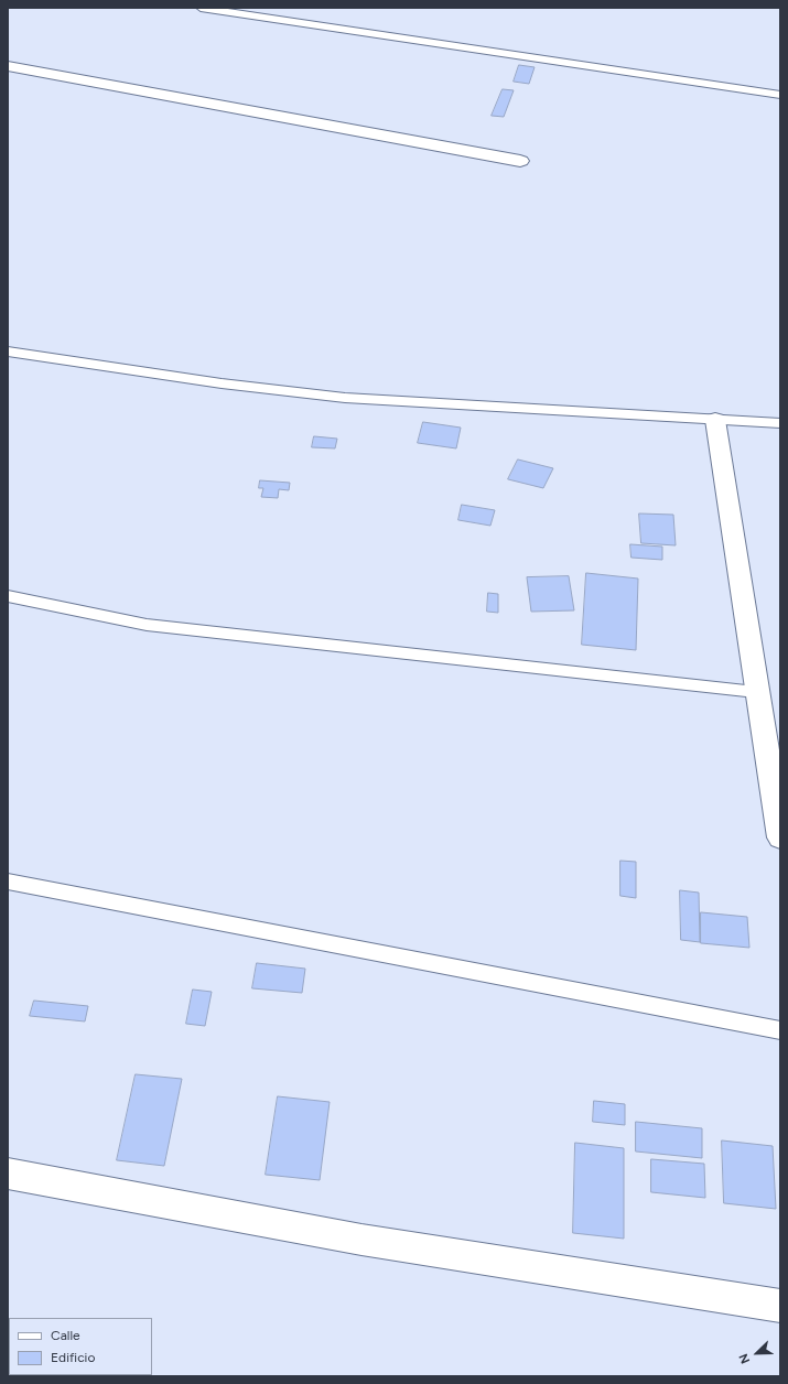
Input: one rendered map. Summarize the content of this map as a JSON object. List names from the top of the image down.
{
  "legend": ["Calle", "Edificio"],
  "north": "bottom left"
}
